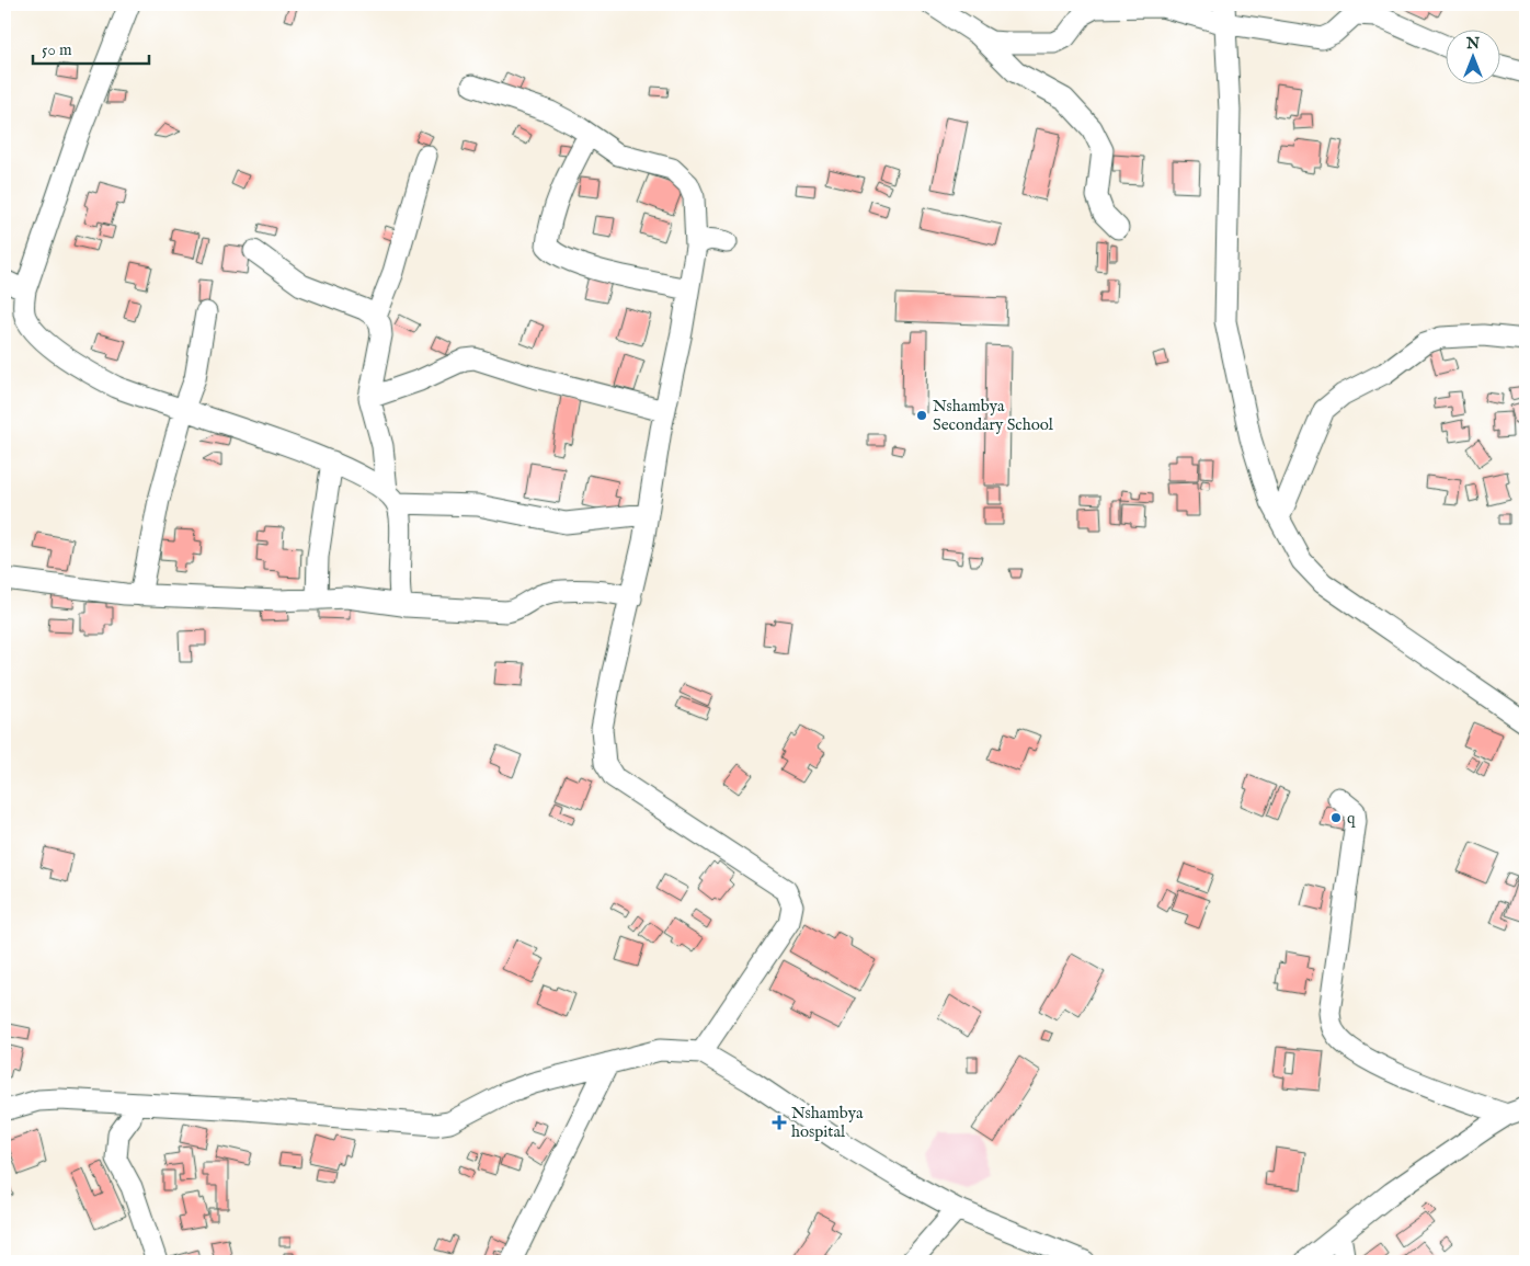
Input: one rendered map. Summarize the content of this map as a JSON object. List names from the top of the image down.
{
  "places": {
    "other": ["Nshambya Secondary School", "q"],
    "health": ["Nshambya hospital"]
  },
  "scale_bar": "50 m",
  "north": "top"
}
